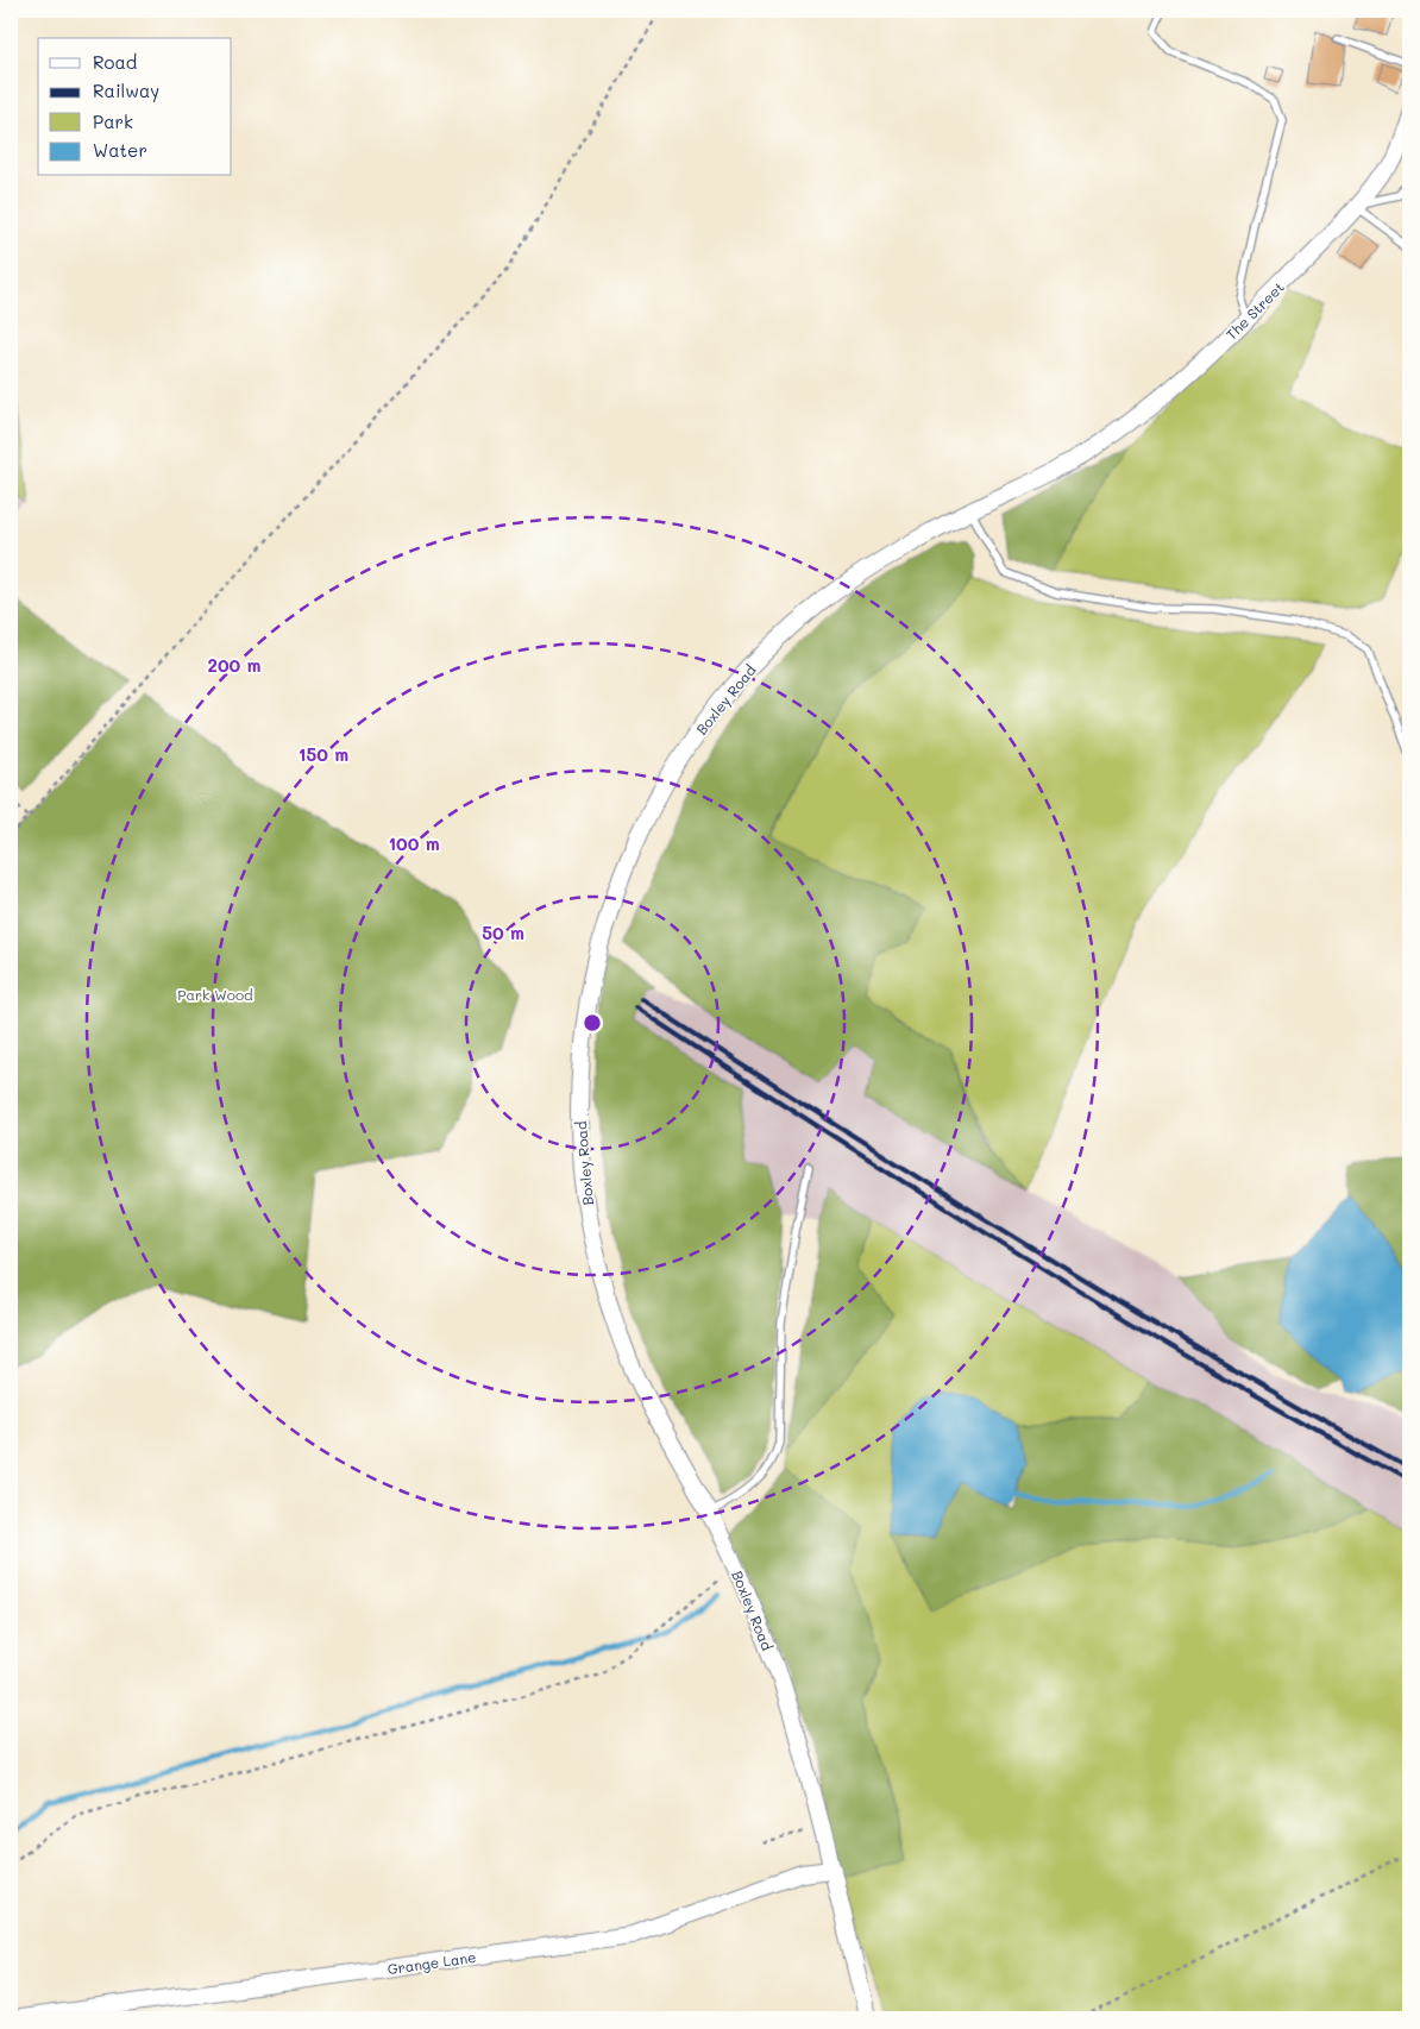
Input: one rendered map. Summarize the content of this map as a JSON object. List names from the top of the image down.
{
  "streets": {
    "street": ["The Street", "Boxley Road", "Grange Lane"]
  },
  "crossings": [
    ["The Street", "Boxley Road"],
    ["Boxley Road", "Grange Lane"]
  ],
  "parks": ["Park Wood"],
  "legend": [
    "Road",
    "Railway",
    "Park",
    "Water"
  ],
  "rings": [
    "200 m",
    "150 m",
    "100 m",
    "50 m"
  ]
}
